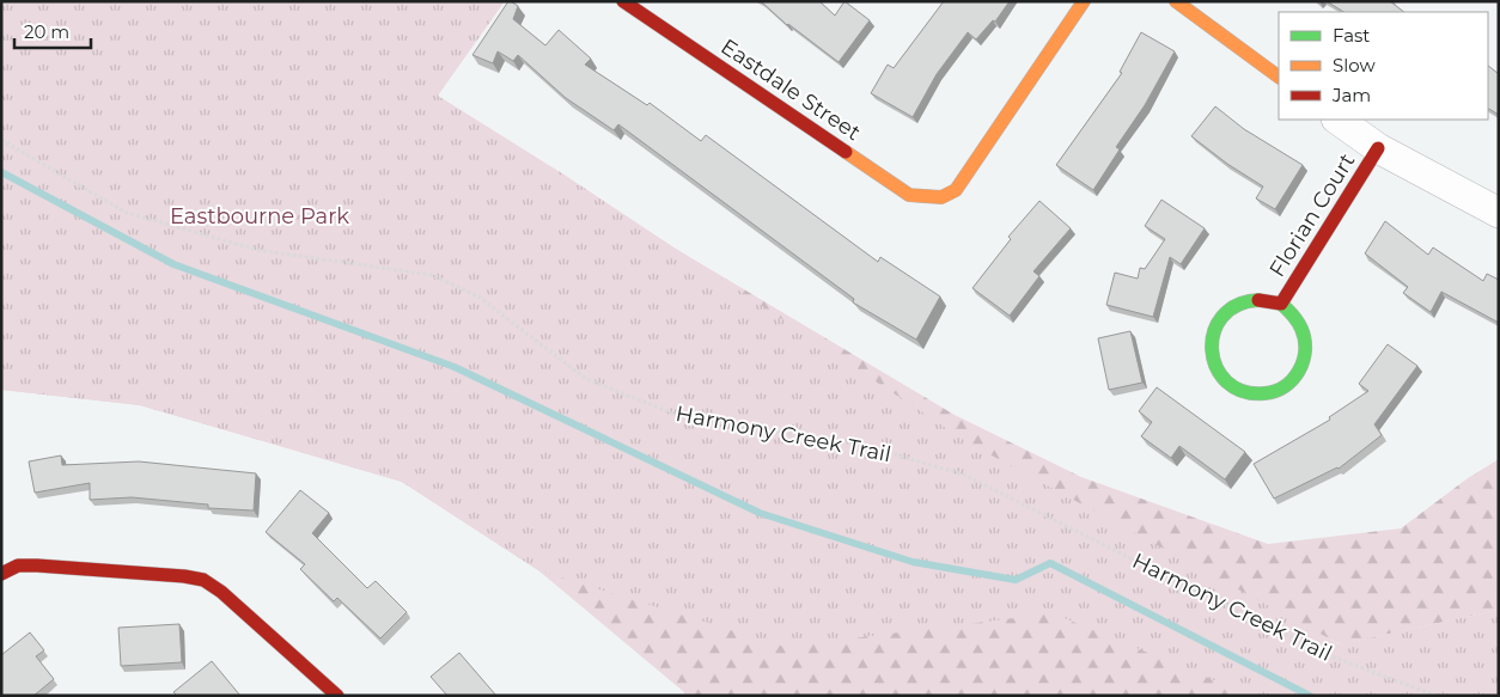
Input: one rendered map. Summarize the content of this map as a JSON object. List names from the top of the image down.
{
  "streets": {
    "street": ["Eastdale Street", "Florian Court"],
    "path": ["Harmony Creek Trail"]
  },
  "parks": ["Eastbourne Park"],
  "legend": ["Fast", "Slow", "Jam"],
  "scale_bar": "20 m"
}
